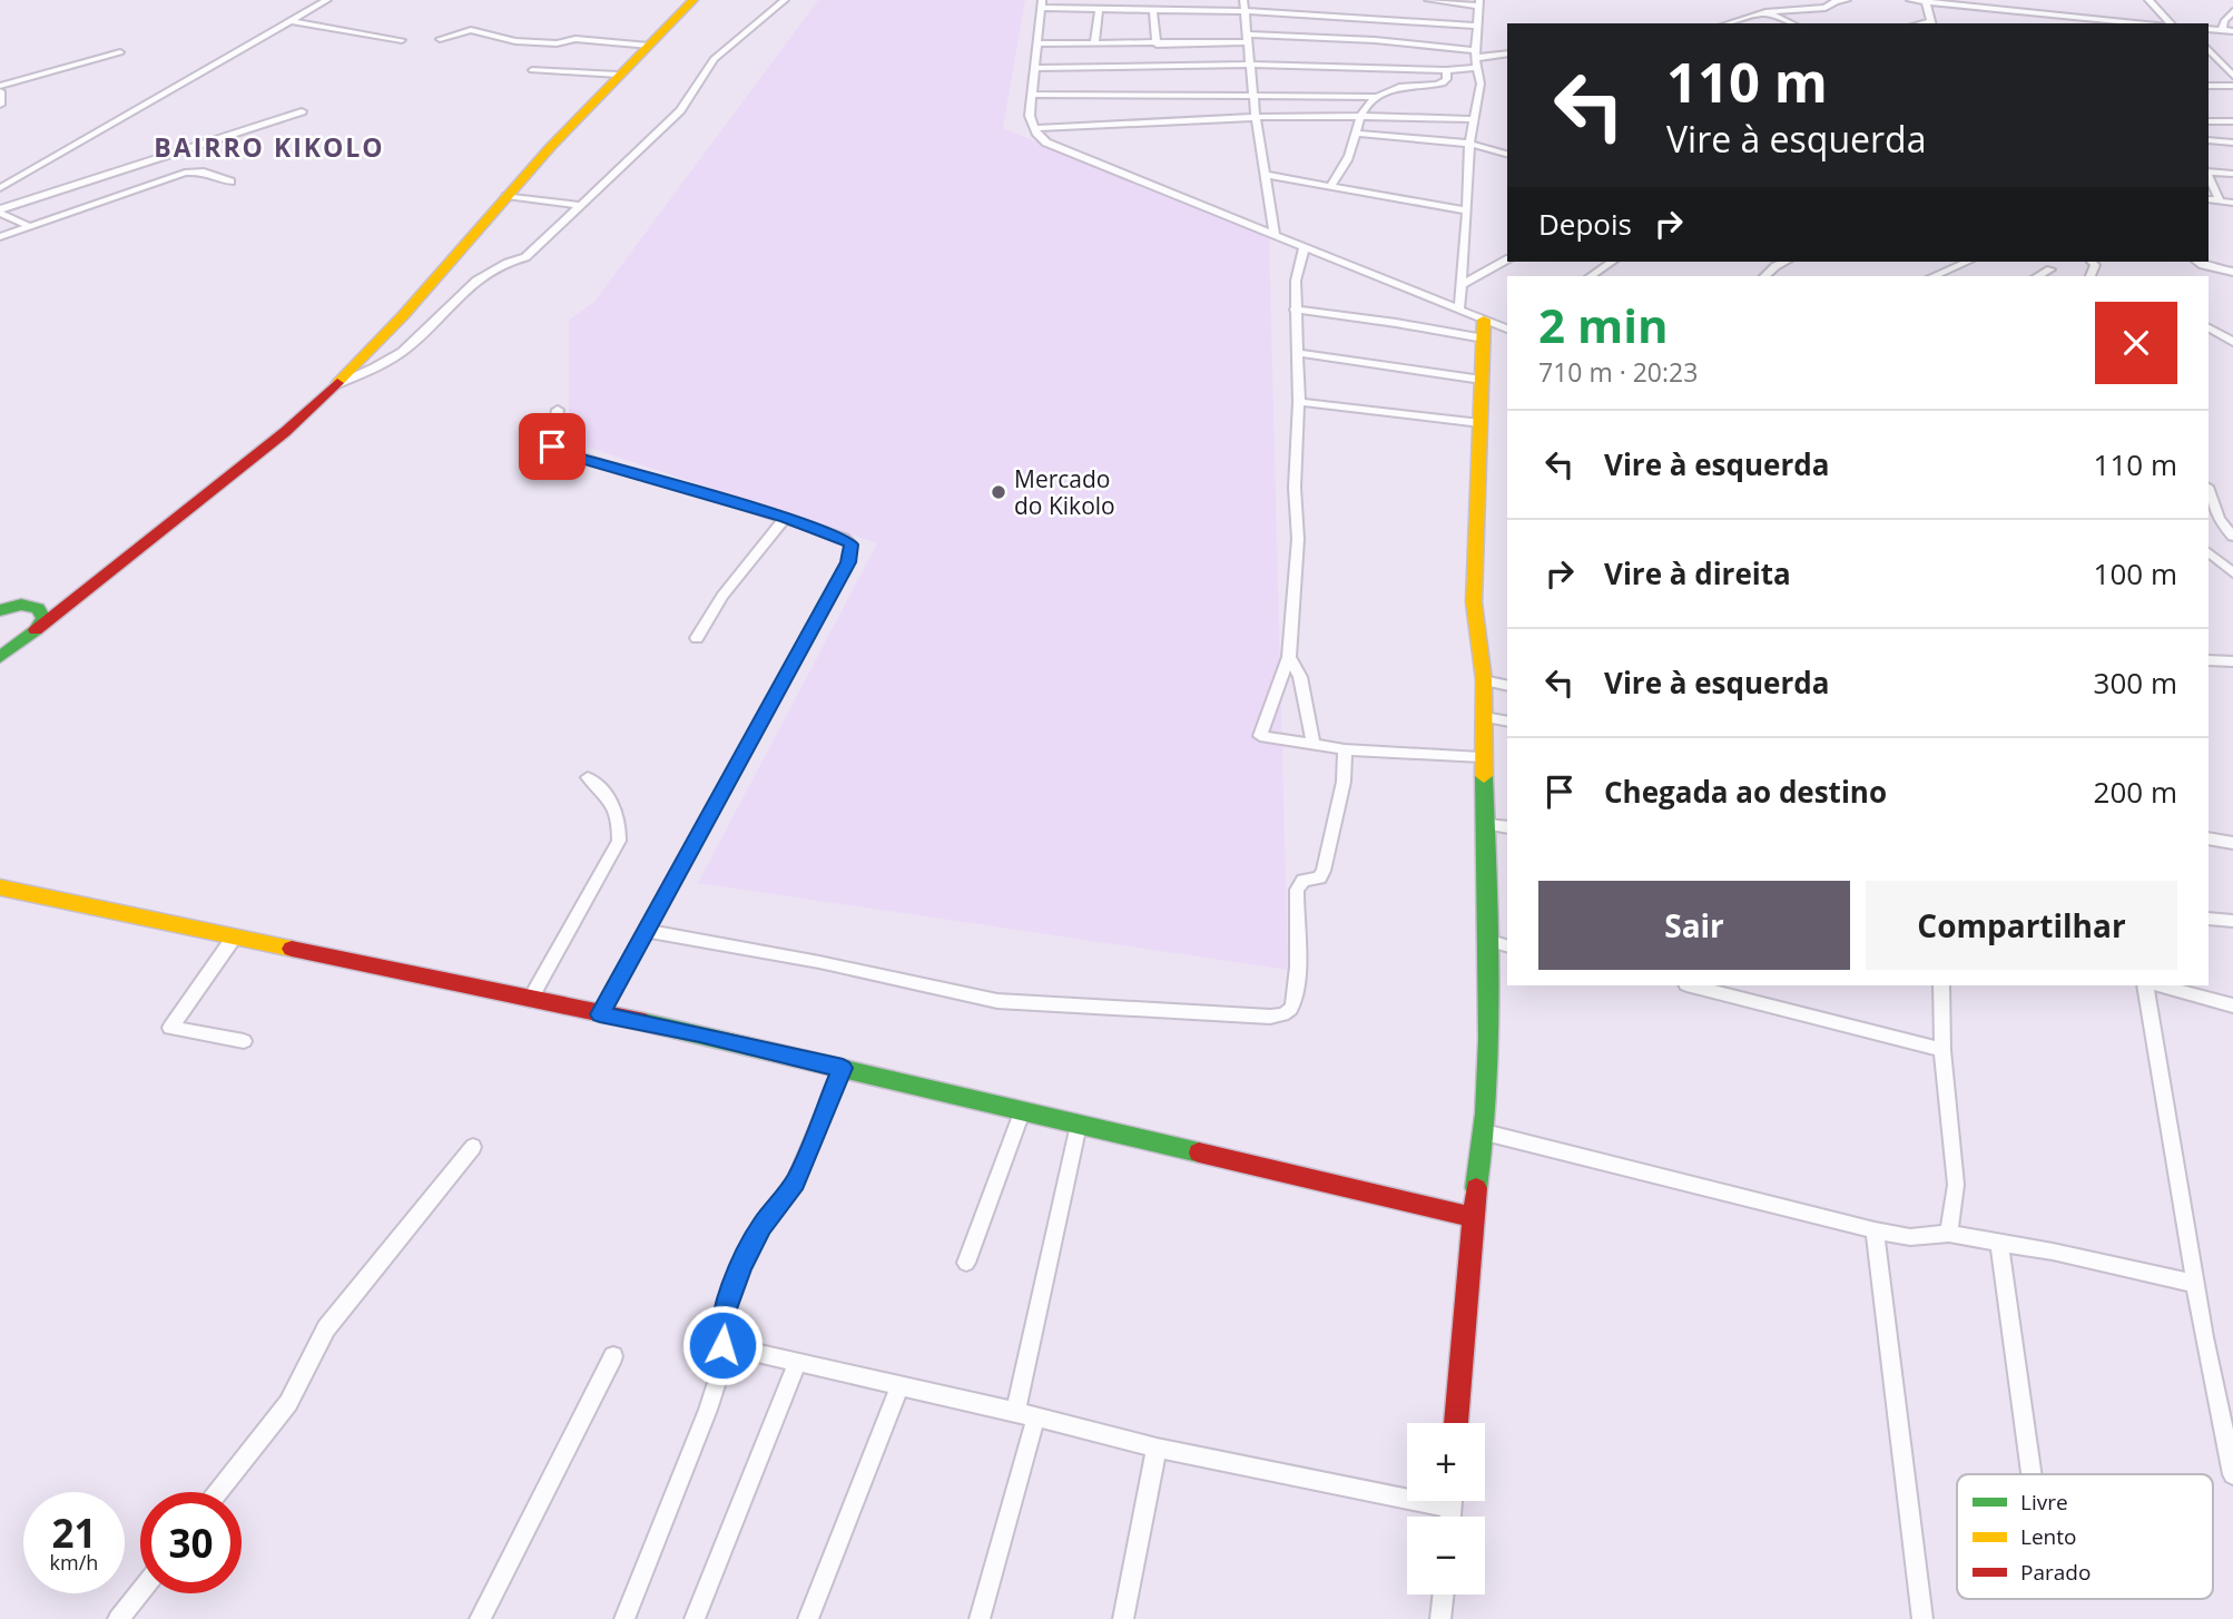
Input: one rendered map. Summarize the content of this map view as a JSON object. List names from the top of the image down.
{
  "districts": ["BAIRRO KIKOLO"],
  "places": ["Mercado do Kikolo"],
  "legend": ["Livre", "Lento", "Parado"],
  "page": {
    "turn": ["110 m", "Vire à esquerda"],
    "then": "Depois",
    "heading": ["2 min", "710 m · 20:23"],
    "list": [
      {
        "name": "Vire à esquerda",
        "value": "110 m"
      },
      {
        "name": "Vire à direita",
        "value": "100 m"
      },
      {
        "name": "Vire à esquerda",
        "value": "300 m"
      },
      {
        "name": "Chegada ao destino",
        "value": "200 m"
      }
    ],
    "buttons": ["Sair", "Compartilhar"],
    "map_buttons": ["+", "−"],
    "speed": "21 km/h",
    "limit": "30"
  }
}
